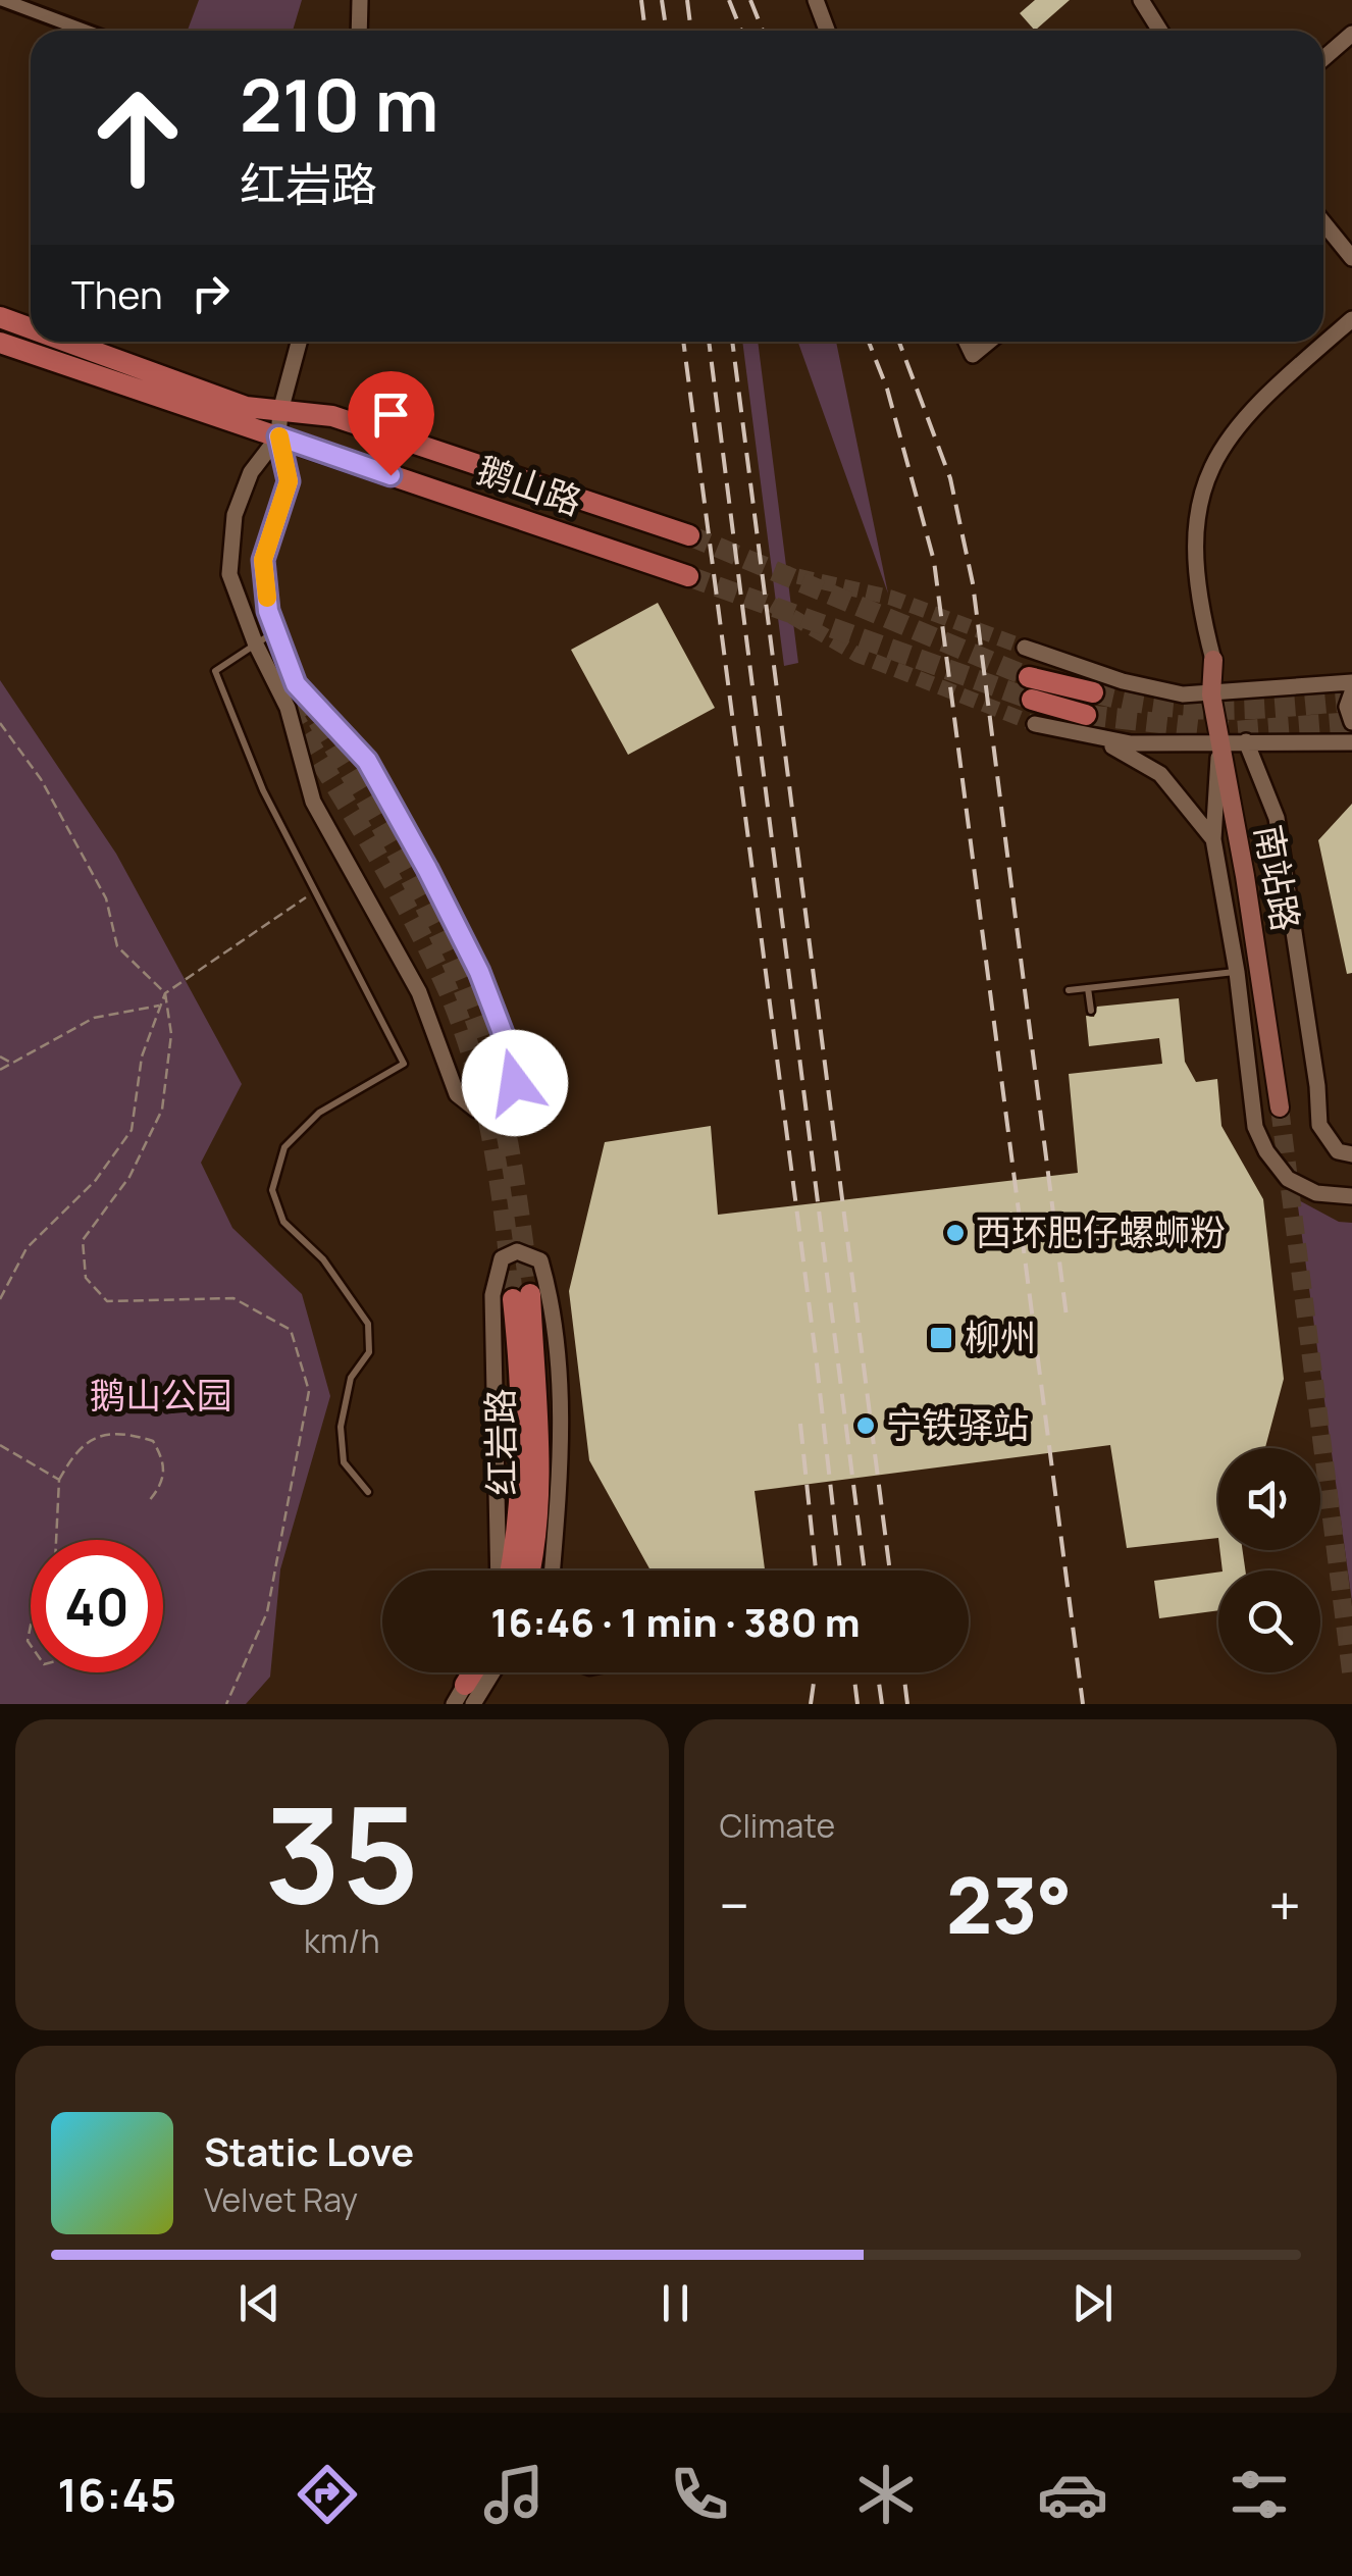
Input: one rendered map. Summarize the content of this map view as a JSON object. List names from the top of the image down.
{
  "streets": {
    "main road": ["鹅山路", "南站路", "红岩路"]
  },
  "parks": ["鹅山公园"],
  "places": {
    "other": ["西环肥仔螺蛳粉", "宁铁驿站"],
    "transit": ["柳州"]
  },
  "page": {
    "turn": ["210 m", "红岩路"],
    "then": "Then",
    "limit": "40",
    "trip": "16:46 · 1 min · 380 m",
    "tile": [
      ["35", "km/h"],
      "Climate"
    ],
    "heat": ["−", "23°", "+"],
    "song": ["Static Love", "Velvet Ray"],
    "tabs": "16:45"
  }
}
